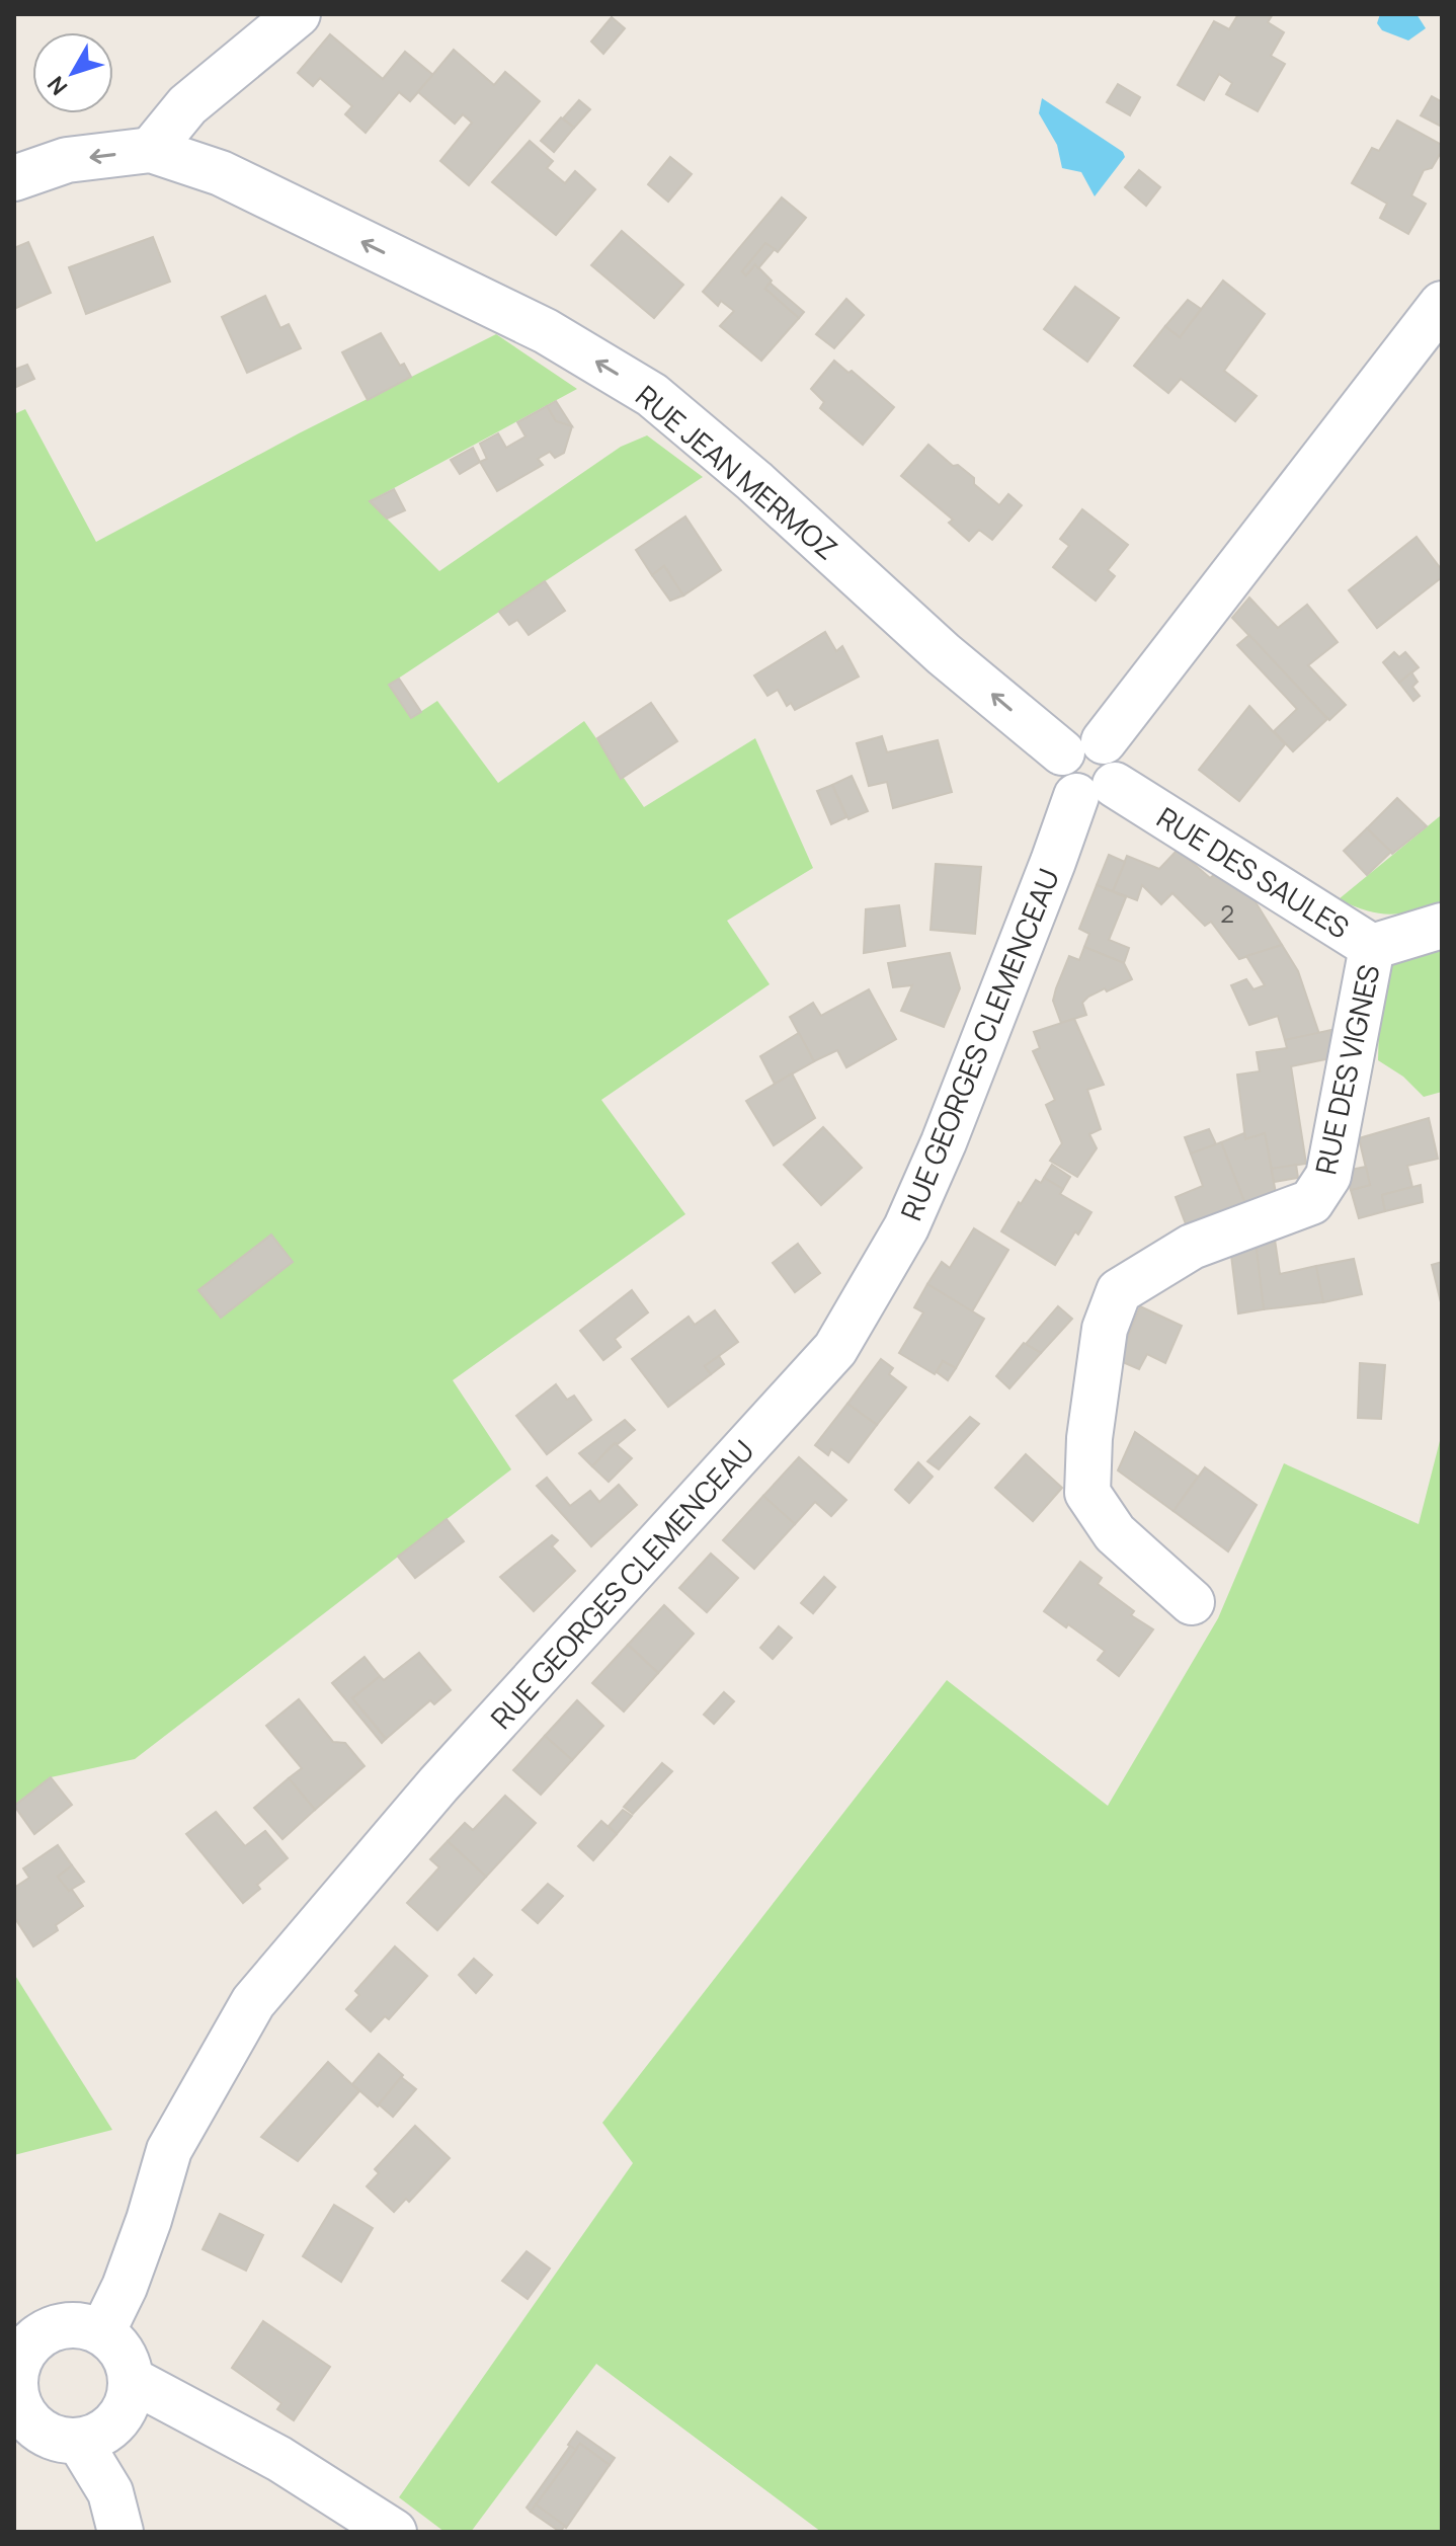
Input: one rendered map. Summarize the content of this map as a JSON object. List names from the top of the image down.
{
  "streets": {
    "street": [
      "RUE JEAN MERMOZ",
      "RUE DES SAULES",
      "RUE GEORGES CLEMENCEAU",
      "RUE DES VIGNES"
    ]
  },
  "crossings": [
    ["RUE DES SAULES", "RUE GEORGES CLEMENCEAU"],
    ["RUE DES SAULES", "RUE DES VIGNES"]
  ],
  "one_way": ["RUE JEAN MERMOZ"],
  "house_numbers": ["2"],
  "north": "bottom left"
}
